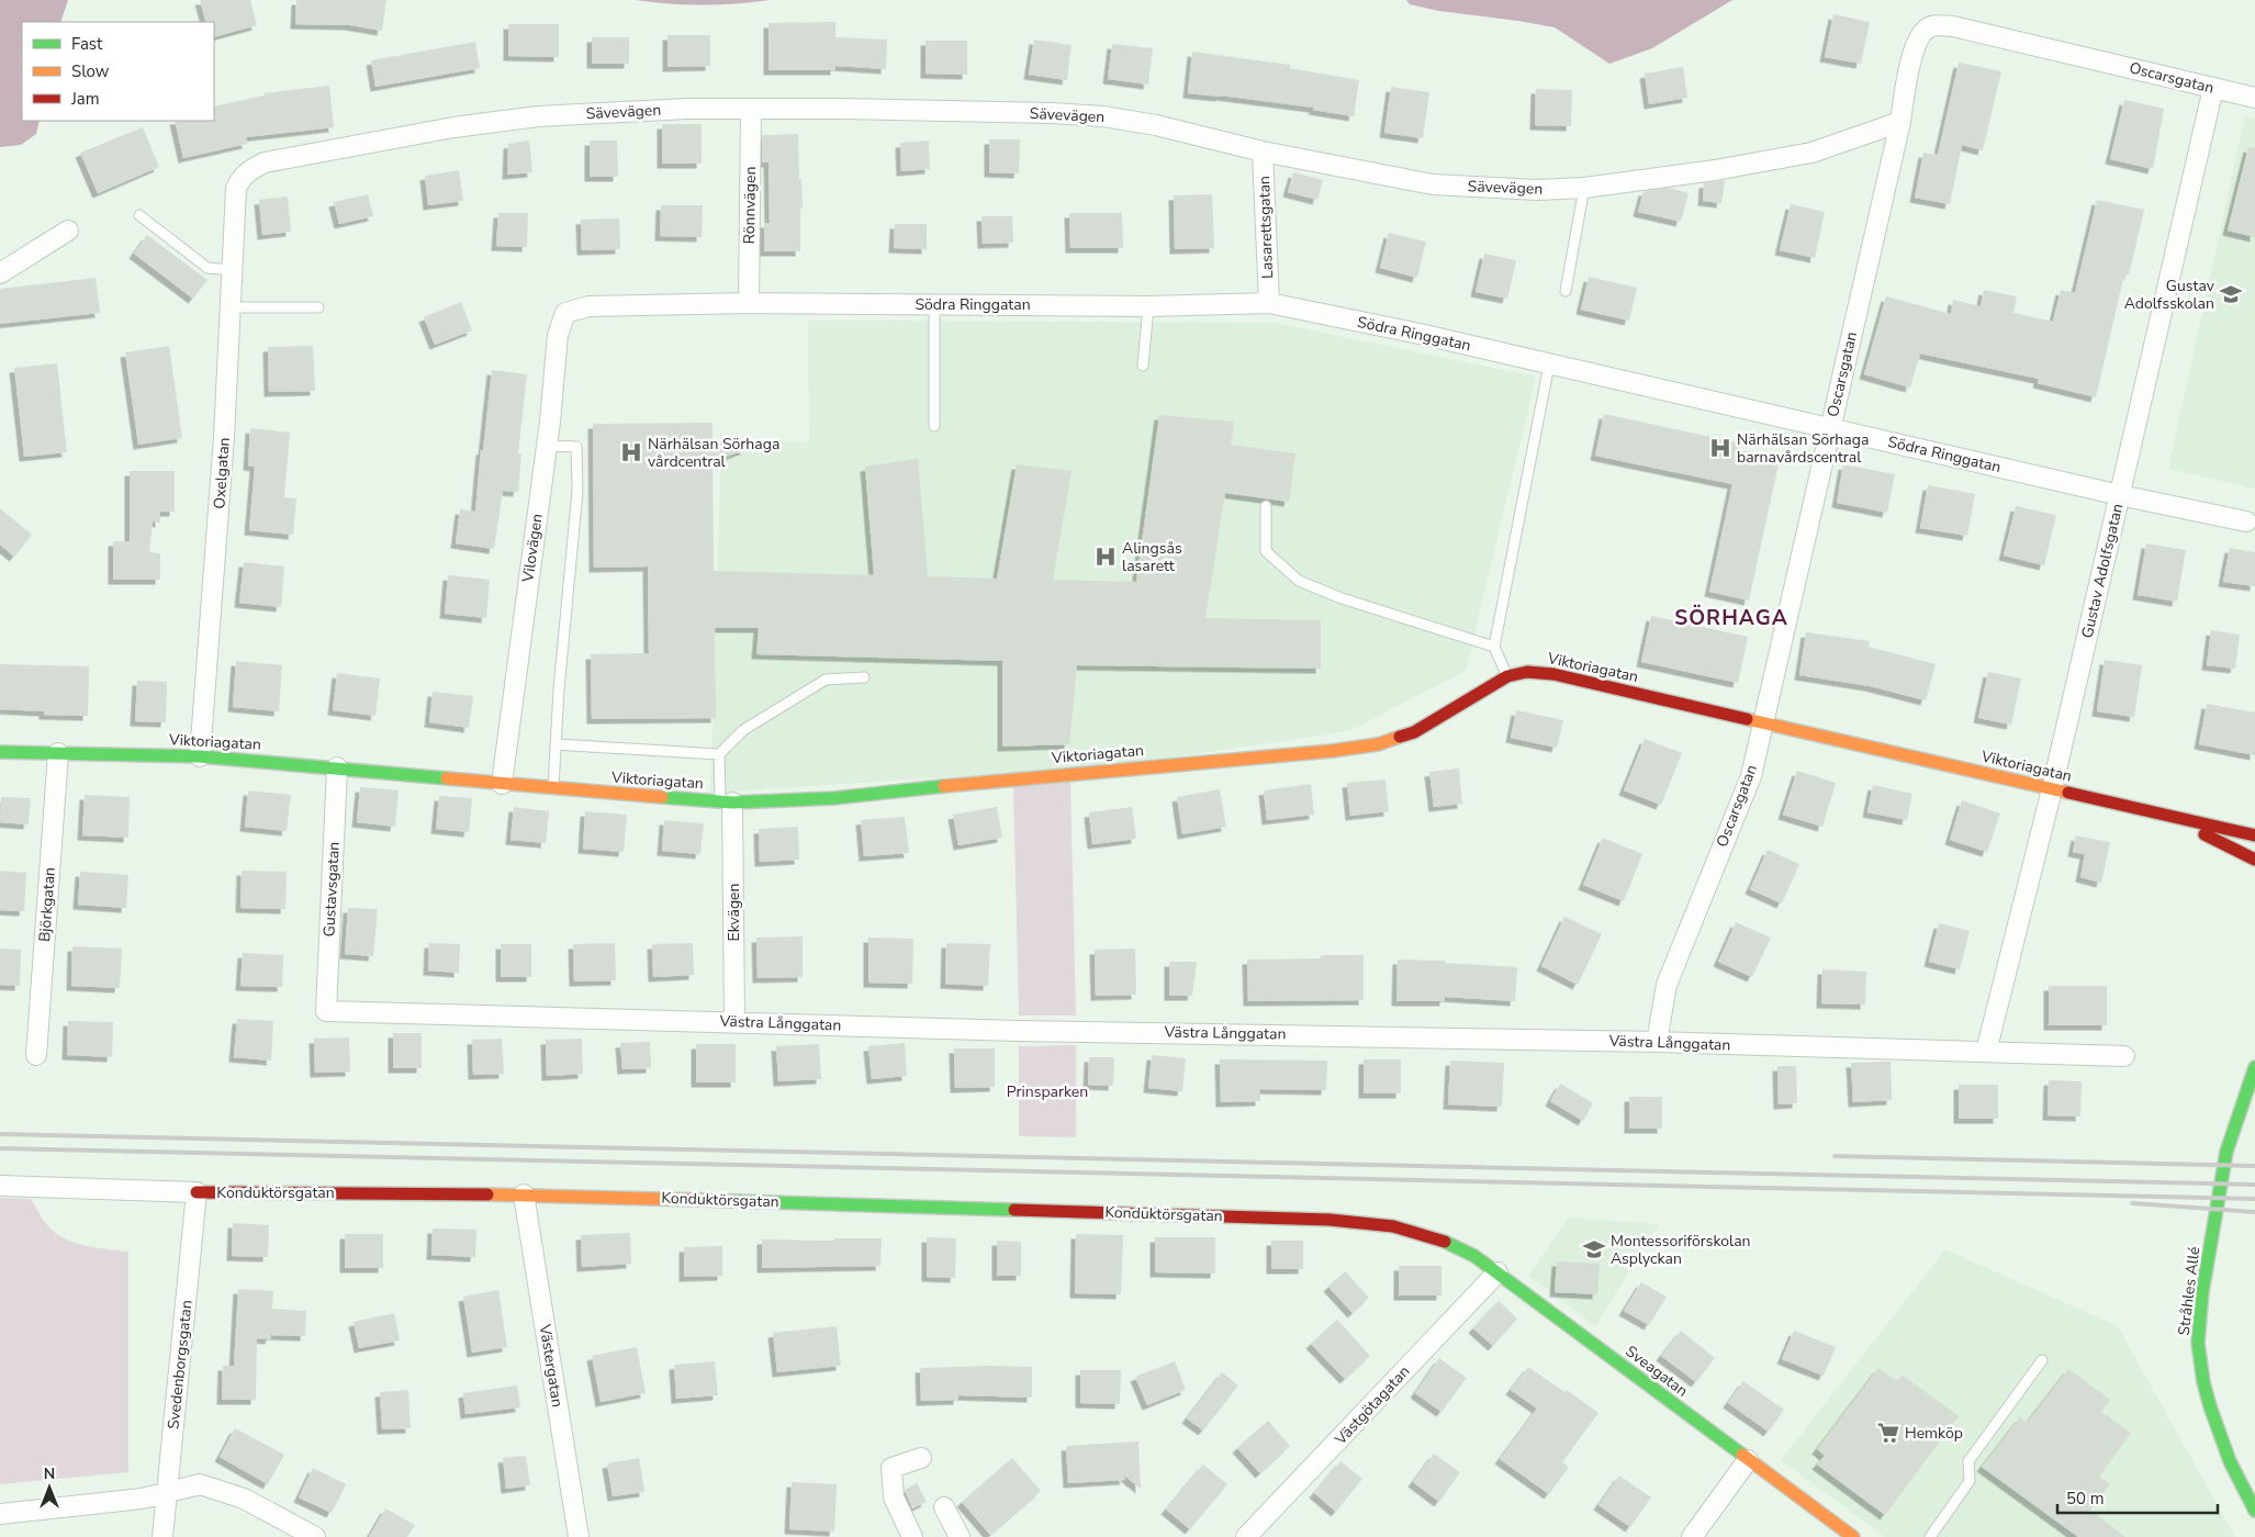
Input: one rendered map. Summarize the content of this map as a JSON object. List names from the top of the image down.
{
  "streets": {
    "street": [
      "Oscarsgatan",
      "Sävevägen",
      "Rönnvägen",
      "Lasarettsgatan",
      "Södra Ringgatan",
      "Oxelgatan",
      "Vilovägen",
      "Gustav Adolfsgatan",
      "Viktoriagatan",
      "Gustavsgatan",
      "Björkgatan",
      "Ekvägen",
      "Västra Långgatan",
      "Konduktörsgatan",
      "Stråhles Allé",
      "Svedenborgsgatan",
      "Västergatan",
      "Sveagatan",
      "Västgötagatan"
    ]
  },
  "crossings": [
    ["Oscarsgatan", "Sävevägen"],
    ["Oscarsgatan", "Södra Ringgatan"],
    ["Oscarsgatan", "Gustav Adolfsgatan"],
    ["Oscarsgatan", "Viktoriagatan"],
    ["Oscarsgatan", "Västra Långgatan"],
    ["Sävevägen", "Rönnvägen"],
    ["Sävevägen", "Lasarettsgatan"],
    ["Sävevägen", "Oxelgatan"],
    ["Rönnvägen", "Södra Ringgatan"],
    ["Lasarettsgatan", "Södra Ringgatan"],
    ["Södra Ringgatan", "Vilovägen"],
    ["Södra Ringgatan", "Gustav Adolfsgatan"],
    ["Oxelgatan", "Viktoriagatan"],
    ["Vilovägen", "Viktoriagatan"],
    ["Gustav Adolfsgatan", "Viktoriagatan"],
    ["Gustav Adolfsgatan", "Västra Långgatan"],
    ["Viktoriagatan", "Gustavsgatan"],
    ["Viktoriagatan", "Björkgatan"],
    ["Viktoriagatan", "Ekvägen"],
    ["Gustavsgatan", "Västra Långgatan"],
    ["Ekvägen", "Västra Långgatan"],
    ["Konduktörsgatan", "Svedenborgsgatan"],
    ["Konduktörsgatan", "Västergatan"],
    ["Konduktörsgatan", "Sveagatan"],
    ["Sveagatan", "Västgötagatan"]
  ],
  "districts": ["SÖRHAGA"],
  "parks": ["Prinsparken"],
  "places": {
    "school or university": ["Gustav Adolfsskolan", "Montessoriförskolan Asplyckan"],
    "hospital": ["Närhälsan Sörhaga barnavårdscentral", "Närhälsan Sörhaga vårdcentral", "Alingsås lasarett"],
    "supermarket": ["Hemköp"]
  },
  "legend": ["Fast", "Slow", "Jam"],
  "scale_bar": "50 m",
  "north": "top"
}
